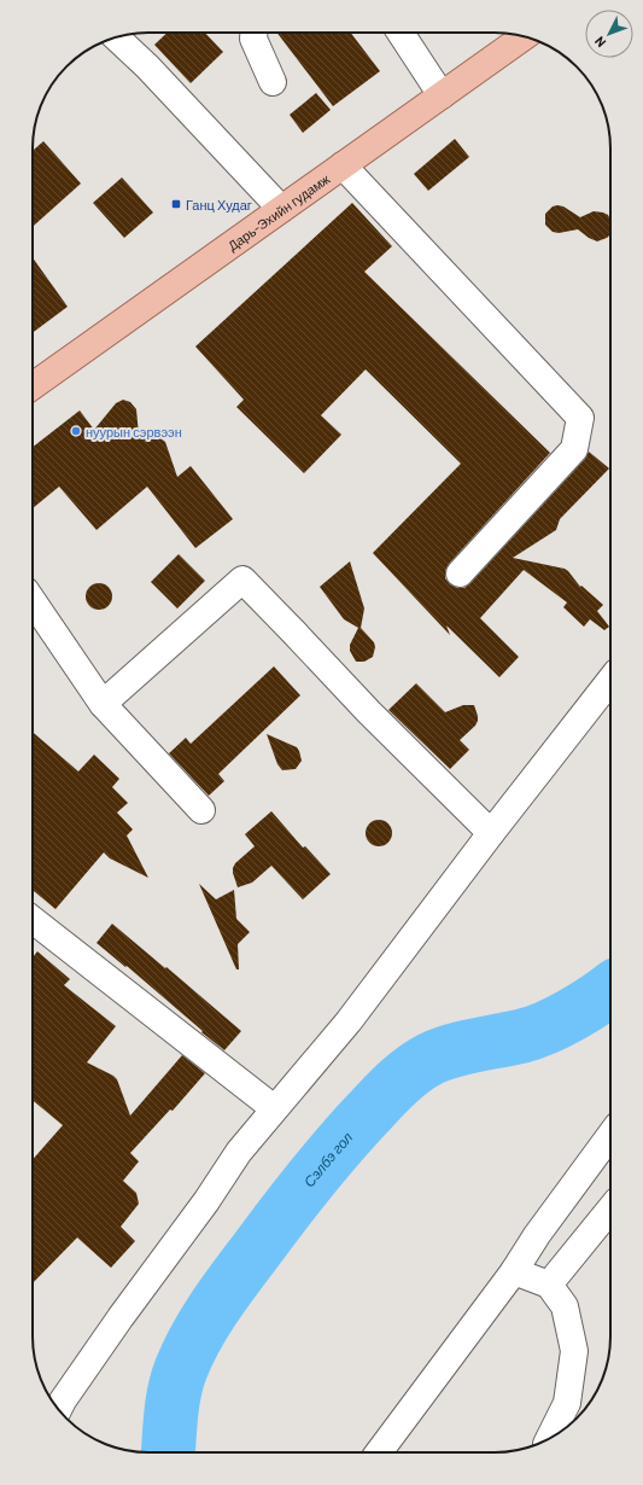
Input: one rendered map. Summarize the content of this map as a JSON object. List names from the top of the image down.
{
  "streets": {
    "main road": ["Дарь-Эхийн гудамж"]
  },
  "water": ["Сэлбэ гол"],
  "places": {
    "transit": ["Ганц Худаг"],
    "other": ["нуурын сэрвээн"]
  },
  "north": "bottom left"
}
